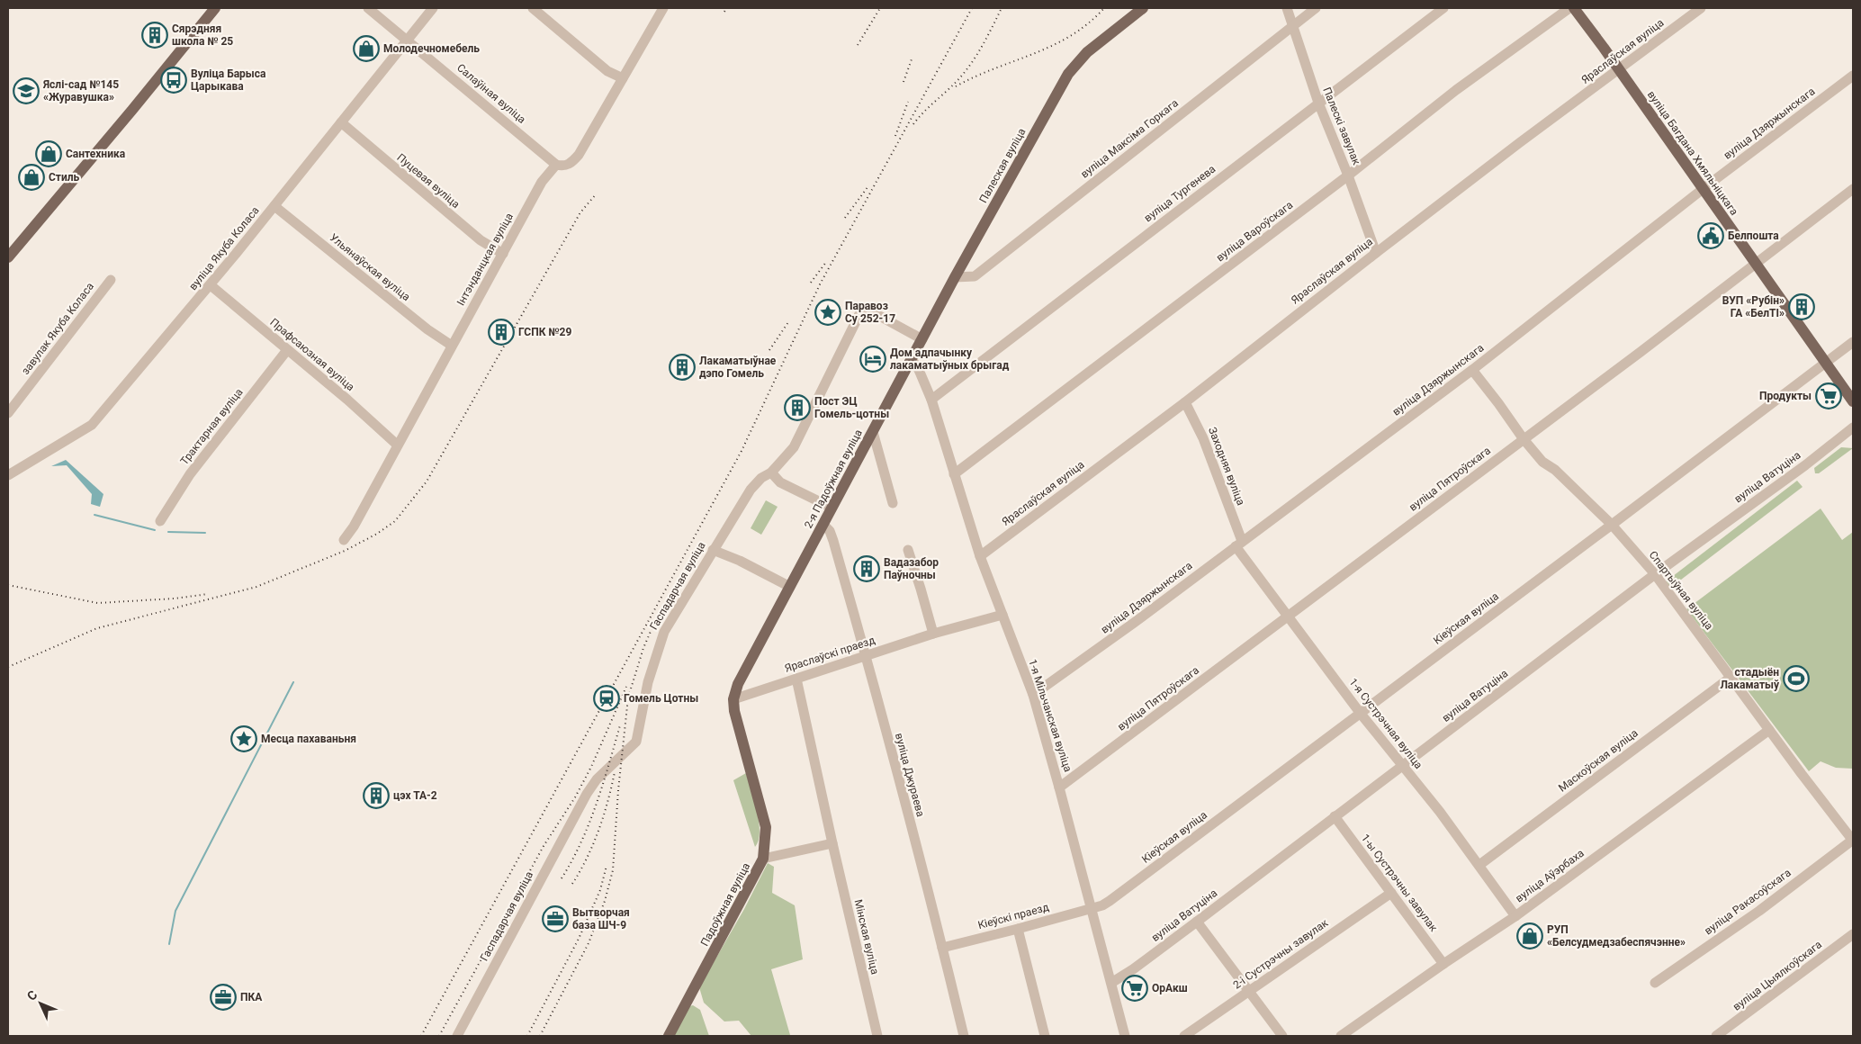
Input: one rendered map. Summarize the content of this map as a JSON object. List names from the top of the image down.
{
  "streets": {
    "main road": [
      "вуліца Багдана Хмяльніцкага",
      "Палеская вуліца",
      "2-я Падоўжная вуліца",
      "Падоўжная вуліца"
    ],
    "street": [
      "Яраслаўская вуліца",
      "Салаўіная вуліца",
      "вуліца Дзяржынскага",
      "Палескі завулак",
      "вуліца Максіма Горкага",
      "Пуцевая вуліца",
      "вуліца Тургенева",
      "вуліца Вароўскага",
      "вуліца Якуба Коласа",
      "Інтэнданцкая вуліца",
      "Ульянаўская вуліца",
      "завулак Якуба Коласа",
      "Прафсаюзная вуліца",
      "Трактарная вуліца",
      "Заходняя вуліца",
      "вуліца Ватуціна",
      "вуліца Пятроўскага",
      "Гаспадарчая вуліца",
      "Спартыўная вуліца",
      "Кіеўская вуліца",
      "Яраслаўскі праезд",
      "1-я Мільчанская вуліца",
      "1-я Сустрэчная вуліца",
      "Маскоўская вуліца",
      "вуліца Джураева",
      "вуліца Аўэрбаха",
      "1-ы Сустрэчны завулак",
      "вуліца Ракасоўскага",
      "Кіеўскі праезд",
      "Мінская вуліца",
      "2-і Сустрэчны завулак",
      "вуліца Цыялкоўскага"
    ]
  },
  "crossings": [
    ["Яраслаўская вуліца", "Палескі завулак"],
    ["Яраслаўская вуліца", "вуліца Багдана Хмяльніцкага"],
    ["Яраслаўская вуліца", "Заходняя вуліца"],
    ["Яраслаўская вуліца", "1-я Мільчанская вуліца"],
    ["Салаўіная вуліца", "вуліца Якуба Коласа"],
    ["Салаўіная вуліца", "Інтэнданцкая вуліца"],
    ["вуліца Дзяржынскага", "вуліца Багдана Хмяльніцкага"],
    ["вуліца Дзяржынскага", "Заходняя вуліца"],
    ["вуліца Дзяржынскага", "Спартыўная вуліца"],
    ["вуліца Дзяржынскага", "1-я Мільчанская вуліца"],
    ["вуліца Дзяржынскага", "1-я Сустрэчная вуліца"],
    ["Палескі завулак", "вуліца Максіма Горкага"],
    ["Палескі завулак", "вуліца Тургенева"],
    ["Палескі завулак", "вуліца Вароўскага"],
    ["вуліца Максіма Горкага", "Палеская вуліца"],
    ["вуліца Багдана Хмяльніцкага", "вуліца Пятроўскага"],
    ["вуліца Багдана Хмяльніцкага", "Кіеўская вуліца"],
    ["Палеская вуліца", "2-я Падоўжная вуліца"],
    ["Палеская вуліца", "Гаспадарчая вуліца"],
    ["Палеская вуліца", "1-я Мільчанская вуліца"],
    ["Пуцевая вуліца", "вуліца Якуба Коласа"],
    ["Пуцевая вуліца", "Інтэнданцкая вуліца"],
    ["вуліца Тургенева", "1-я Мільчанская вуліца"],
    ["вуліца Вароўскага", "1-я Мільчанская вуліца"],
    ["вуліца Якуба Коласа", "Ульянаўская вуліца"],
    ["вуліца Якуба Коласа", "Прафсаюзная вуліца"],
    ["Інтэнданцкая вуліца", "Ульянаўская вуліца"],
    ["Інтэнданцкая вуліца", "Прафсаюзная вуліца"],
    ["Прафсаюзная вуліца", "Трактарная вуліца"],
    ["Заходняя вуліца", "1-я Сустрэчная вуліца"],
    ["вуліца Ватуціна", "Спартыўная вуліца"],
    ["вуліца Ватуціна", "1-я Мільчанская вуліца"],
    ["вуліца Ватуціна", "1-я Сустрэчная вуліца"],
    ["вуліца Ватуціна", "1-ы Сустрэчны завулак"],
    ["2-я Падоўжная вуліца", "Яраслаўскі праезд"],
    ["2-я Падоўжная вуліца", "1-я Мільчанская вуліца"],
    ["2-я Падоўжная вуліца", "вуліца Джураева"],
    ["2-я Падоўжная вуліца", "Падоўжная вуліца"],
    ["вуліца Пятроўскага", "Спартыўная вуліца"],
    ["вуліца Пятроўскага", "1-я Мільчанская вуліца"],
    ["вуліца Пятроўскага", "1-я Сустрэчная вуліца"],
    ["Спартыўная вуліца", "Кіеўская вуліца"],
    ["Спартыўная вуліца", "Маскоўская вуліца"],
    ["Спартыўная вуліца", "вуліца Аўэрбаха"],
    ["Спартыўная вуліца", "вуліца Ракасоўскага"],
    ["Кіеўская вуліца", "1-я Мільчанская вуліца"],
    ["Кіеўская вуліца", "1-я Сустрэчная вуліца"],
    ["Кіеўская вуліца", "Кіеўскі праезд"],
    ["Яраслаўскі праезд", "1-я Мільчанская вуліца"],
    ["Яраслаўскі праезд", "вуліца Джураева"],
    ["Яраслаўскі праезд", "Мінская вуліца"],
    ["1-я Мільчанская вуліца", "Кіеўскі праезд"],
    ["1-я Сустрэчная вуліца", "Маскоўская вуліца"],
    ["1-я Сустрэчная вуліца", "вуліца Аўэрбаха"],
    ["вуліца Джураева", "Кіеўскі праезд"],
    ["вуліца Аўэрбаха", "1-ы Сустрэчны завулак"],
    ["1-ы Сустрэчны завулак", "2-і Сустрэчны завулак"]
  ],
  "places": {
    "building": [
      "Сярэдняя школа № 25",
      "ВУП «Рубін» ГА «БелТІ»",
      "ГСПК №29",
      "Лакаматыўнае дэпо Гомель",
      "Пост ЭЦ Гомель-цотны",
      "Вадазабор Паўночны",
      "цэх ТА-2"
    ],
    "shop": [
      "Молодечномебель",
      "Сантехника",
      "Стиль",
      "РУП «Белсудмедзабеспячэнне»"
    ],
    "bus stop": ["Вуліца Барыса Царыкава"],
    "school or university": ["Яслі-сад №145 «Журавушка»"],
    "public building": ["Белпошта"],
    "place": ["Паравоз Су 252-17", "Месца пахаваньня"],
    "hotel": ["Дом адпачынку лакаматыўных брыгад"],
    "supermarket": ["Продукты", "ОрАкш"],
    "sports": ["стадыён Лакаматыў"],
    "station": ["Гомель Цотны"],
    "office": ["Вытворчая база ШЧ-9", "ПКА"]
  },
  "north": "top left"
}
